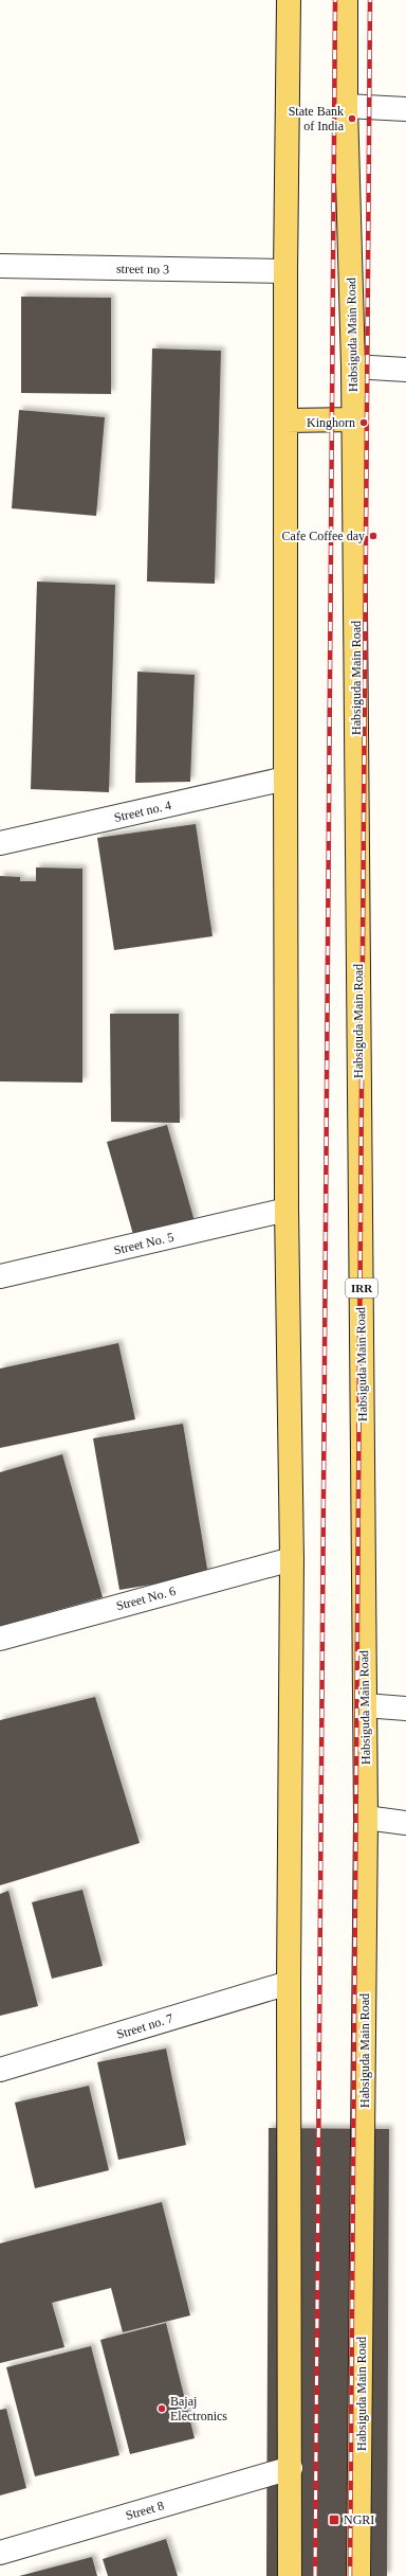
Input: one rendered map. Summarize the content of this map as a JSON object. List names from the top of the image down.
{
  "streets": {
    "main road": ["Habsiguda Main Road", "IRR"],
    "street": [
      "street no 3",
      "Street no. 4",
      "Street No. 5",
      "Street No. 6",
      "Street no. 7",
      "Street 8"
    ]
  },
  "places": {
    "other": [
      "State Bank of India",
      "Kinghorn",
      "Cafe Coffee day",
      "Bajaj Electronics"
    ],
    "transit": ["NGRI"]
  }
}
